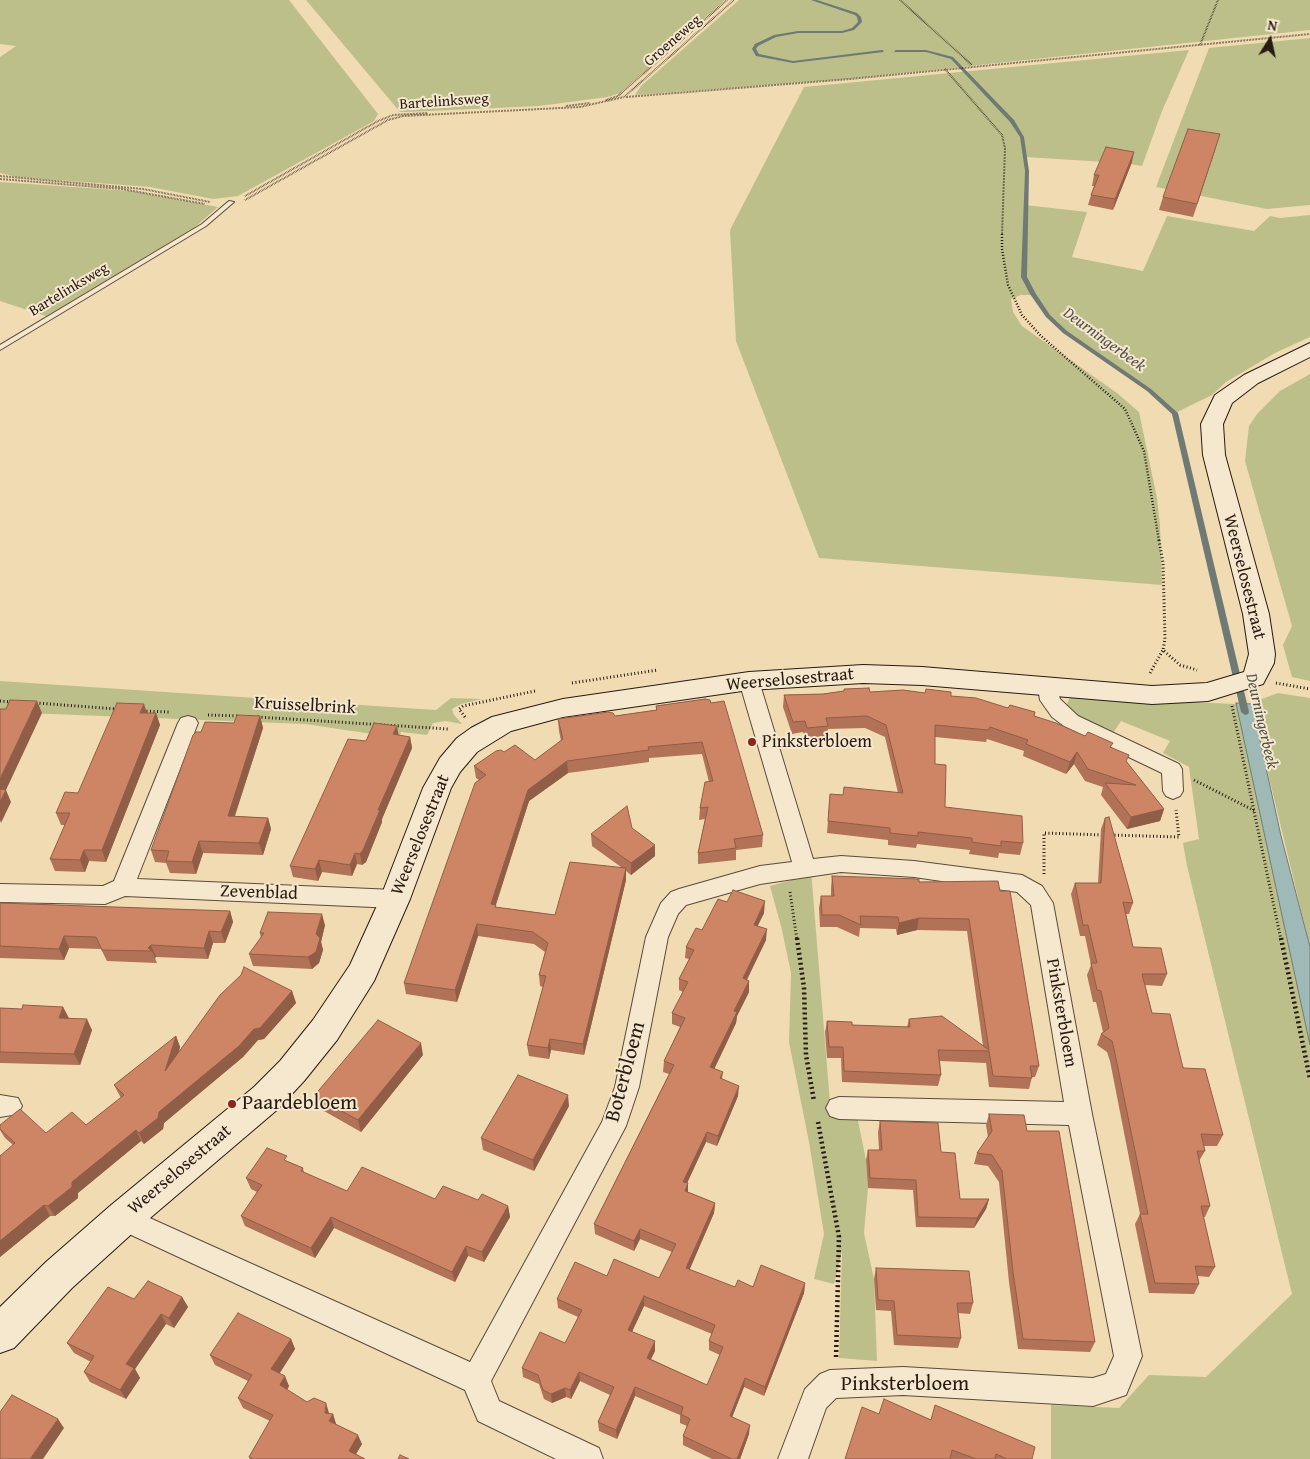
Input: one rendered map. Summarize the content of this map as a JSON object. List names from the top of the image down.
{
  "streets": {
    "street": [
      "Weerselosestraat",
      "Zevenblad",
      "Pinksterbloem",
      "Boterbloem"
    ],
    "lane": ["Bartelinksweg"],
    "path": ["Groeneweg", "Kruisselbrink"]
  },
  "crossings": [
    ["Groeneweg", "Bartelinksweg"],
    ["Weerselosestraat", "Zevenblad"]
  ],
  "water": ["Deurningerbeek"],
  "places": ["Pinksterbloem", "Paardebloem"],
  "north": "top"
}
